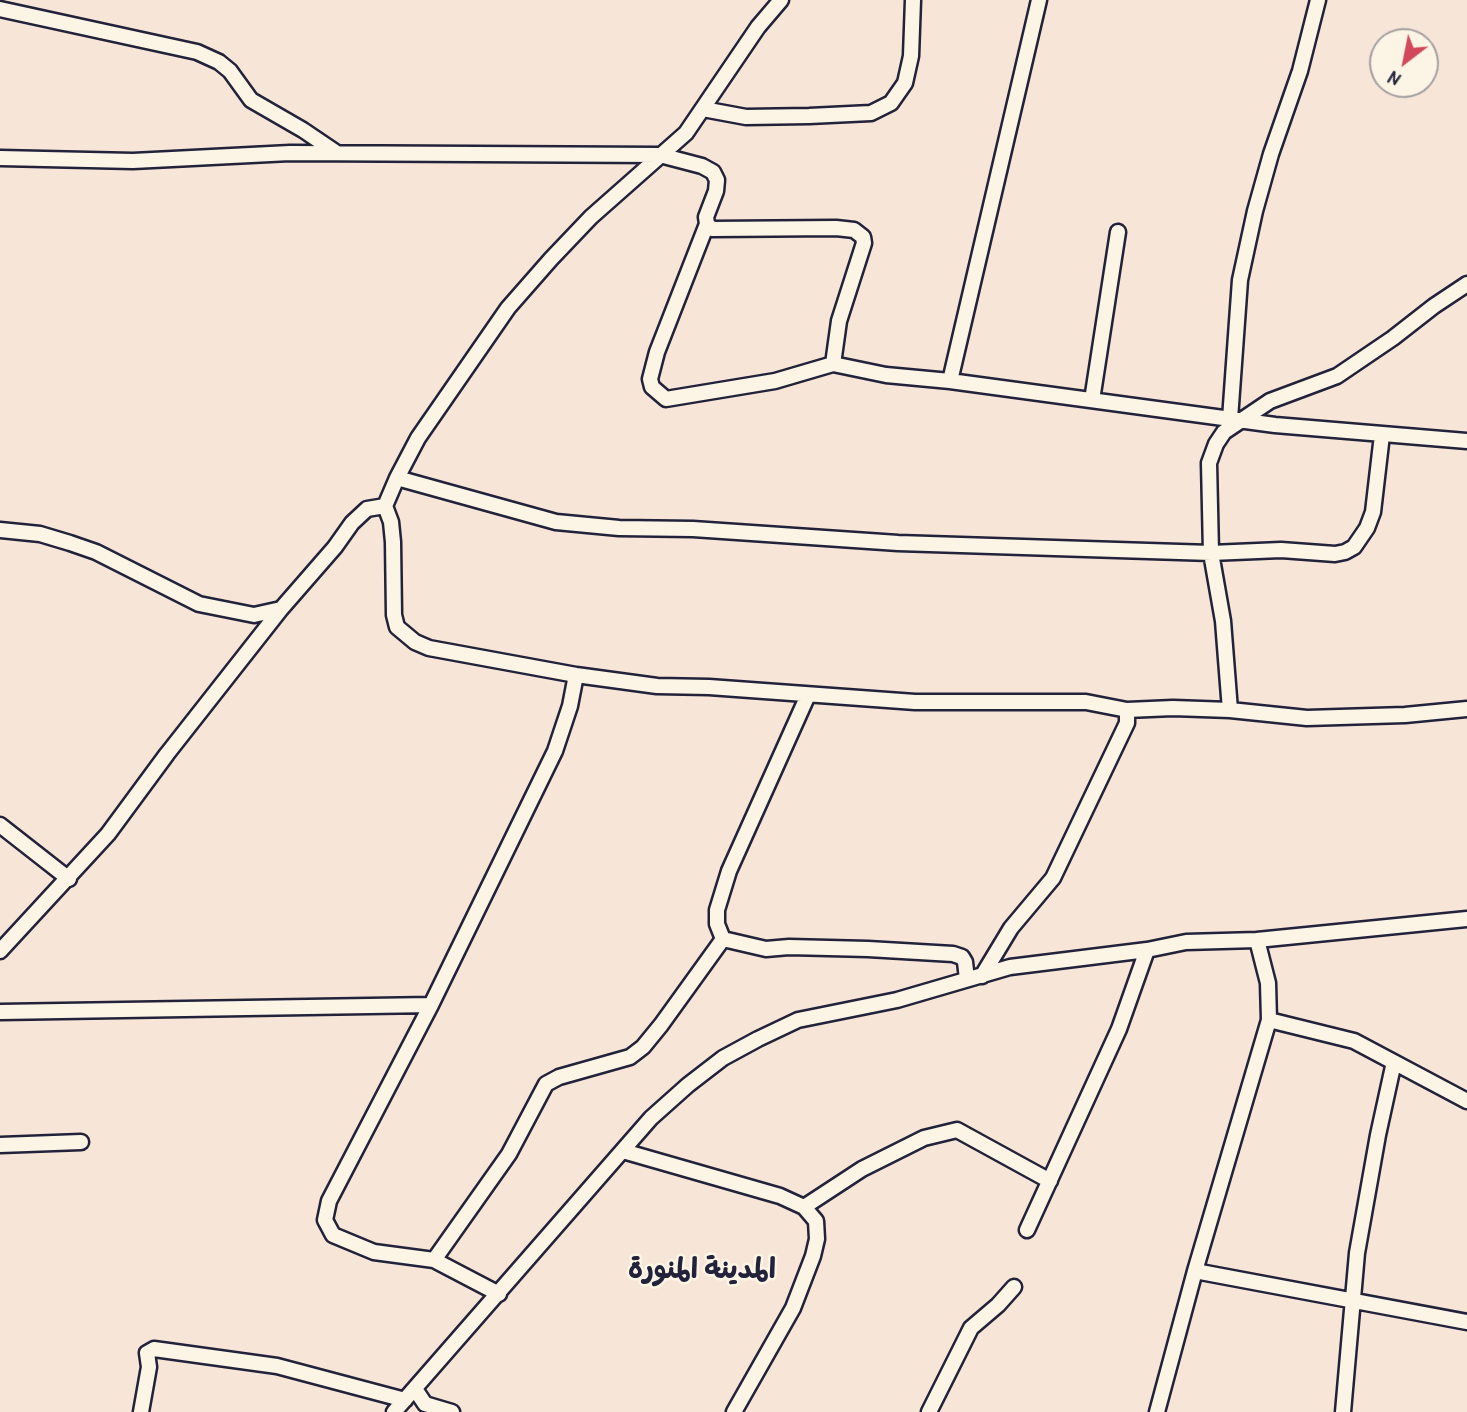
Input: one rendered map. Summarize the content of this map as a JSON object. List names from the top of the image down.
{
  "districts": ["المدينة المنورة"],
  "north": "bottom left"
}
